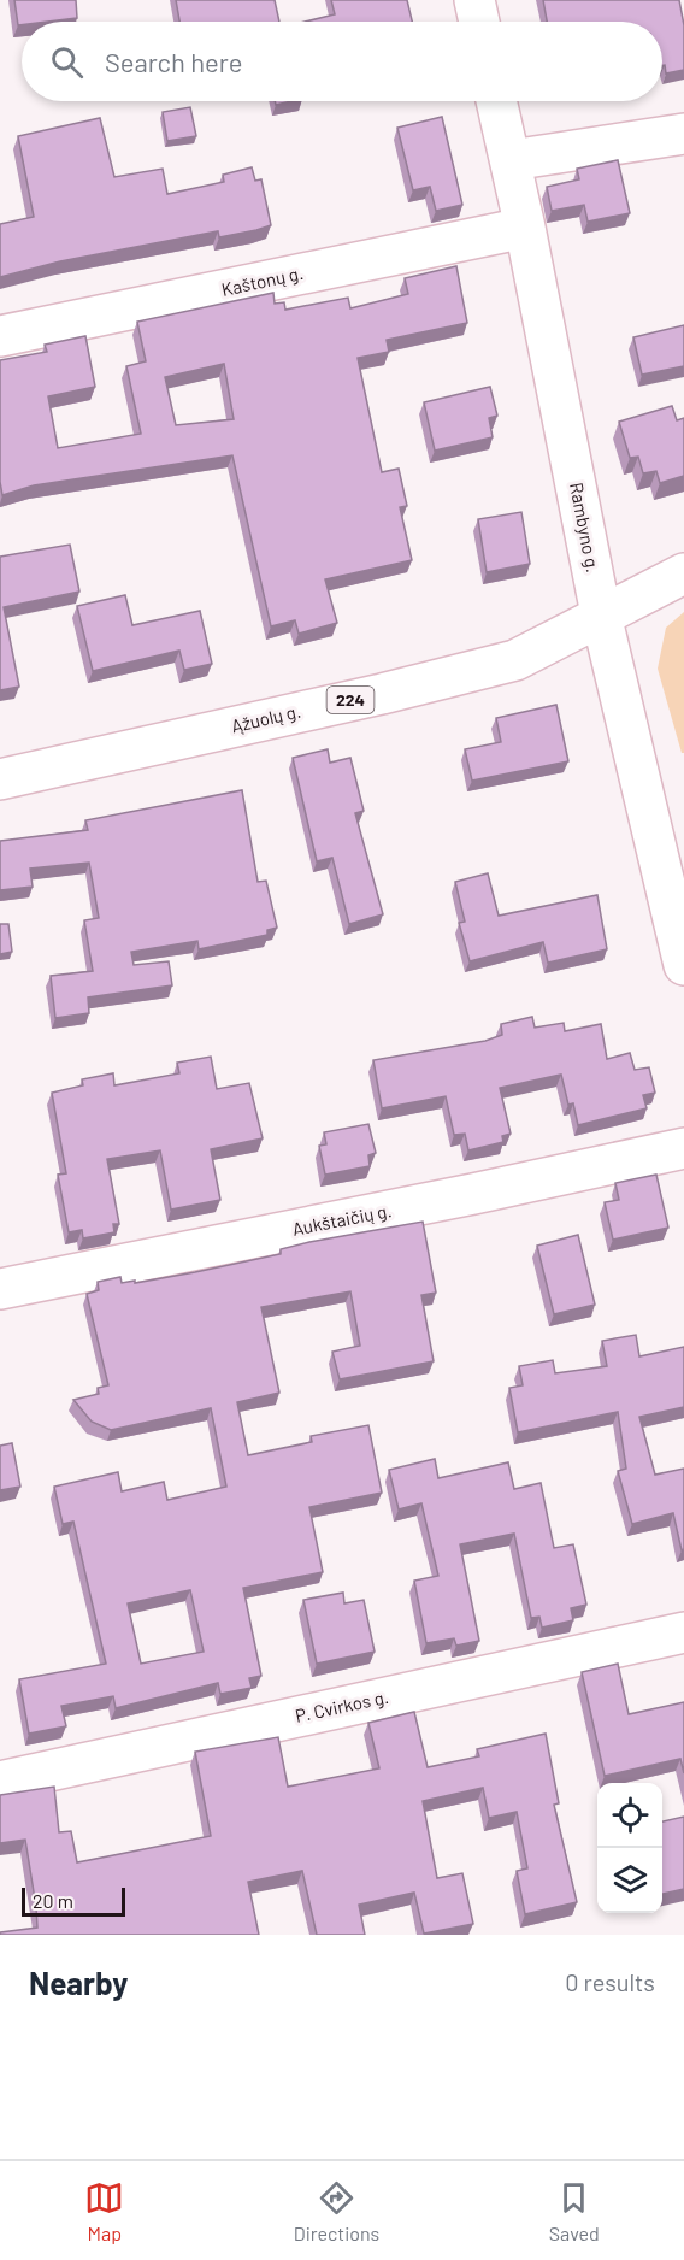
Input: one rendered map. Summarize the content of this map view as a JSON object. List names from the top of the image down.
{
  "streets": {
    "street": [
      "Kaštonų g.",
      "Rambyno g.",
      "224",
      "Ąžuolų g.",
      "Aukštaičių g.",
      "P. Cvirkos g."
    ]
  },
  "crossings": [
    ["Kaštonų g.", "Rambyno g."],
    ["Rambyno g.", "Ąžuolų g."]
  ],
  "scale_bar": "20 m",
  "page": {
    "search": "Search here",
    "scale": "20 m",
    "heading": ["Nearby", "0 results"],
    "nav": ["Map", "Directions", "Saved"]
  }
}
